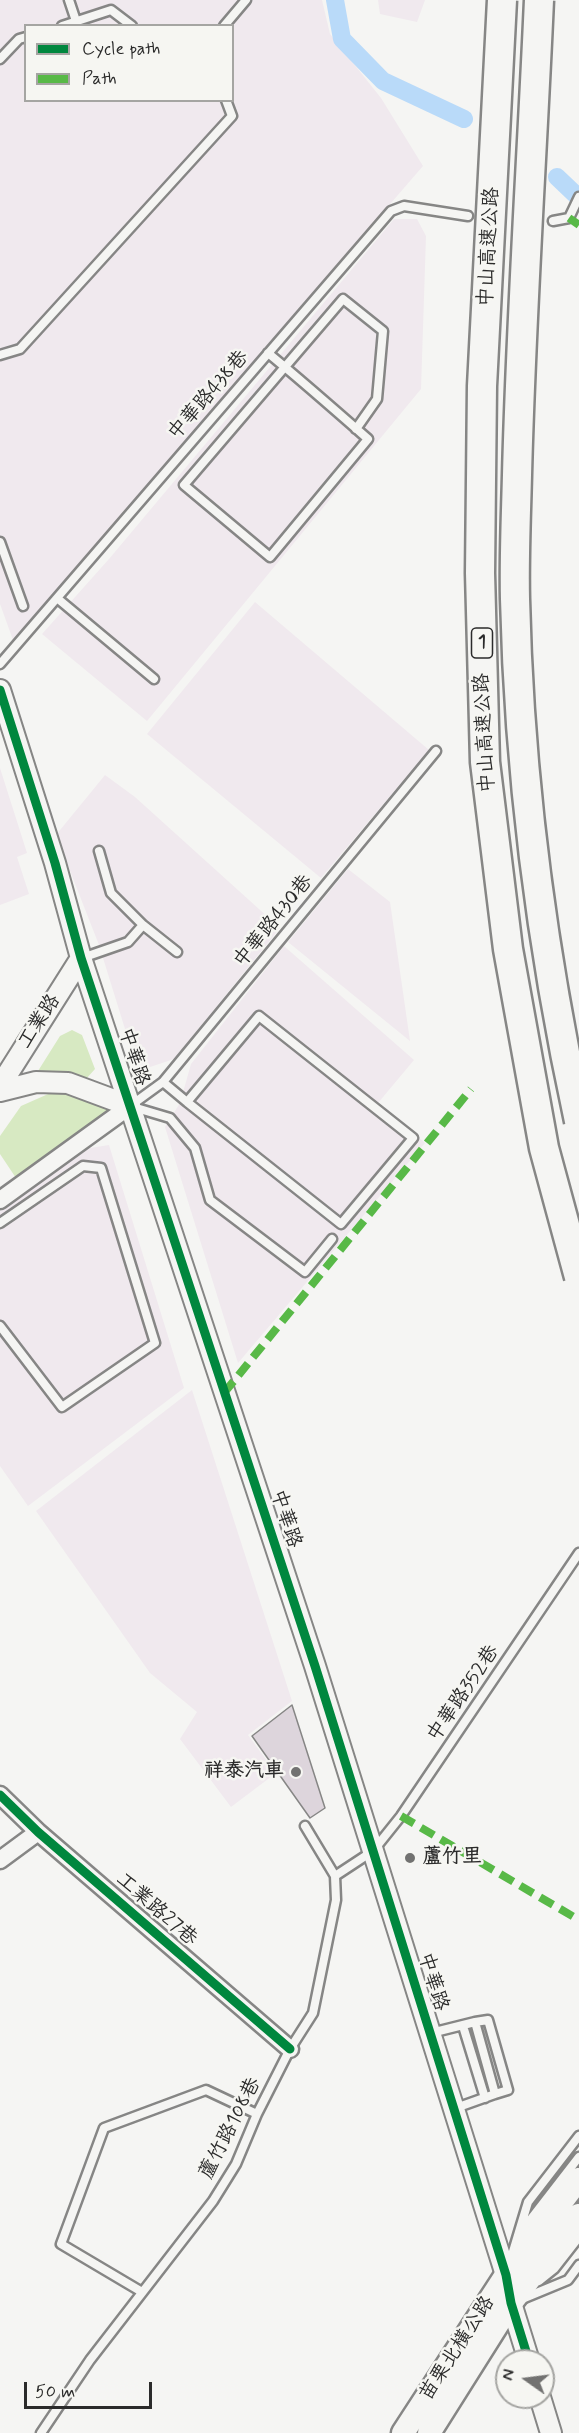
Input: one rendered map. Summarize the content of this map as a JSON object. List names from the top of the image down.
{
  "streets": {
    "highway": ["中山高速公路", "1"],
    "main road": ["苗栗北橫公路"],
    "street": ["工業路", "中華路", "工業路27巷"],
    "lane": [
      "中華路438巷",
      "中華路430巷",
      "中華路352巷",
      "蘆竹路108巷"
    ]
  },
  "crossings": [
    ["中華路430巷", "中華路"],
    ["工業路", "中華路"],
    ["中華路", "中華路352巷"],
    ["中華路", "苗栗北橫公路"],
    ["工業路27巷", "蘆竹路108巷"]
  ],
  "places": ["祥泰汽車", "蘆竹里"],
  "legend": ["Cycle path", "Path"],
  "scale_bar": "50 m",
  "north": "left"
}
